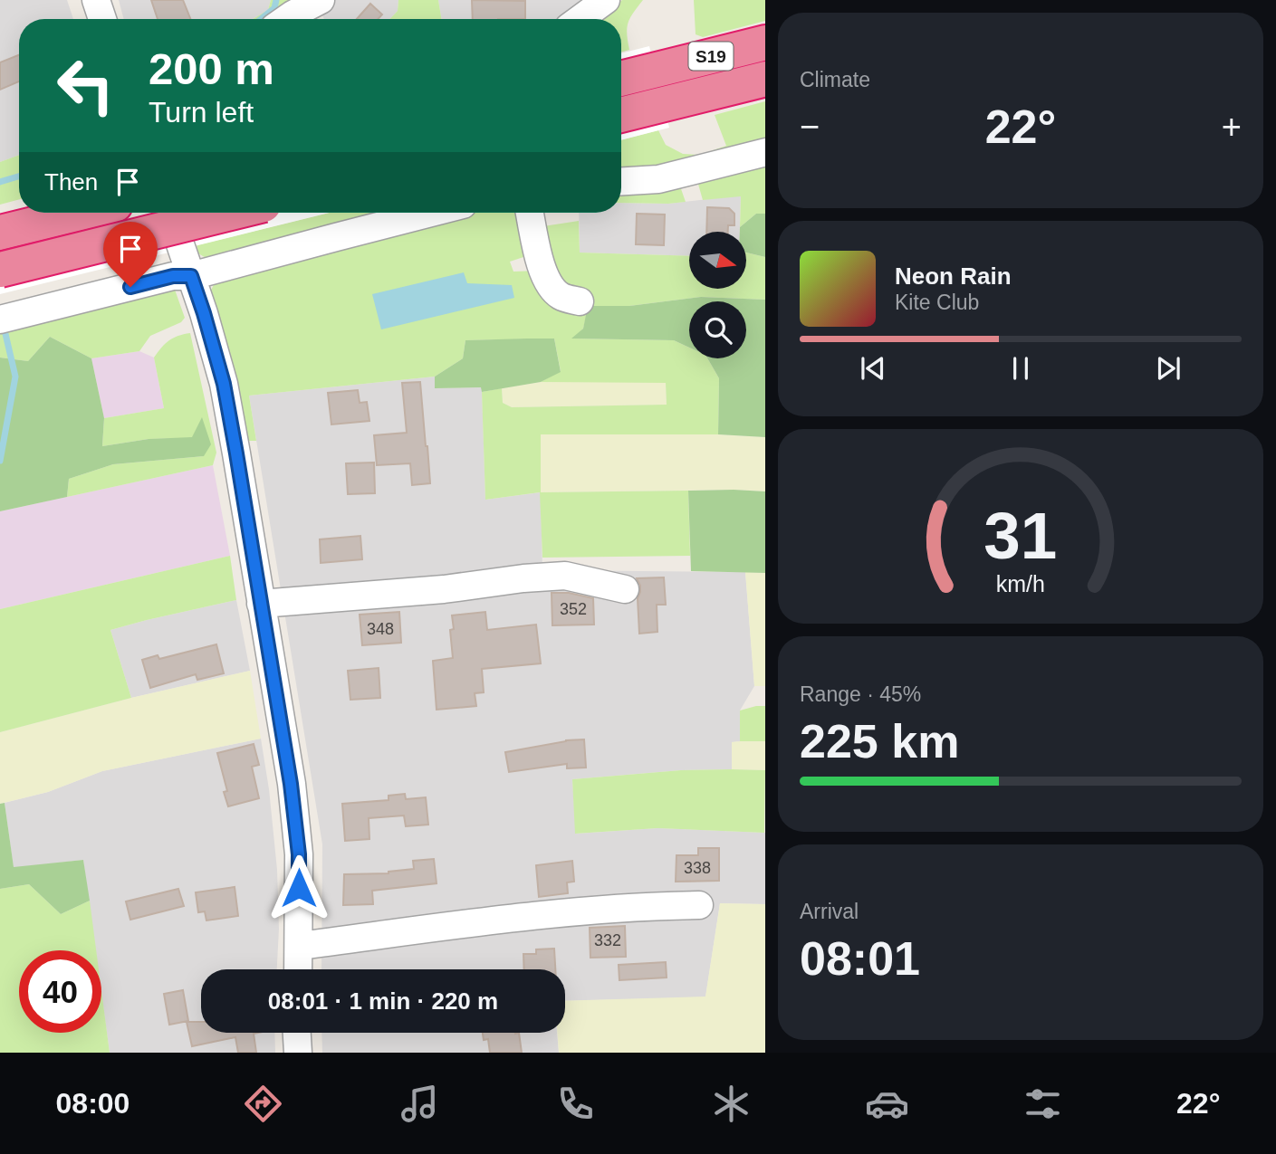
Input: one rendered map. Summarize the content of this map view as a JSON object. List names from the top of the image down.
{
  "streets": {
    "highway": ["S19"]
  },
  "house_numbers": [
    "352",
    "348",
    "338",
    "332"
  ],
  "north": "right",
  "page": {
    "tile": [
      "Climate",
      ["Range · 45%", "225 km"],
      ["Arrival", "08:01"]
    ],
    "turn": ["200 m", "Turn left"],
    "heat": ["−", "22°", "+"],
    "then": "Then",
    "song": ["Neon Rain", "Kite Club"],
    "limit": "40",
    "trip": "08:01 · 1 min · 220 m",
    "tabs": ["08:00", "22°"],
    "gauge": ["31", "km/h"]
  }
}
